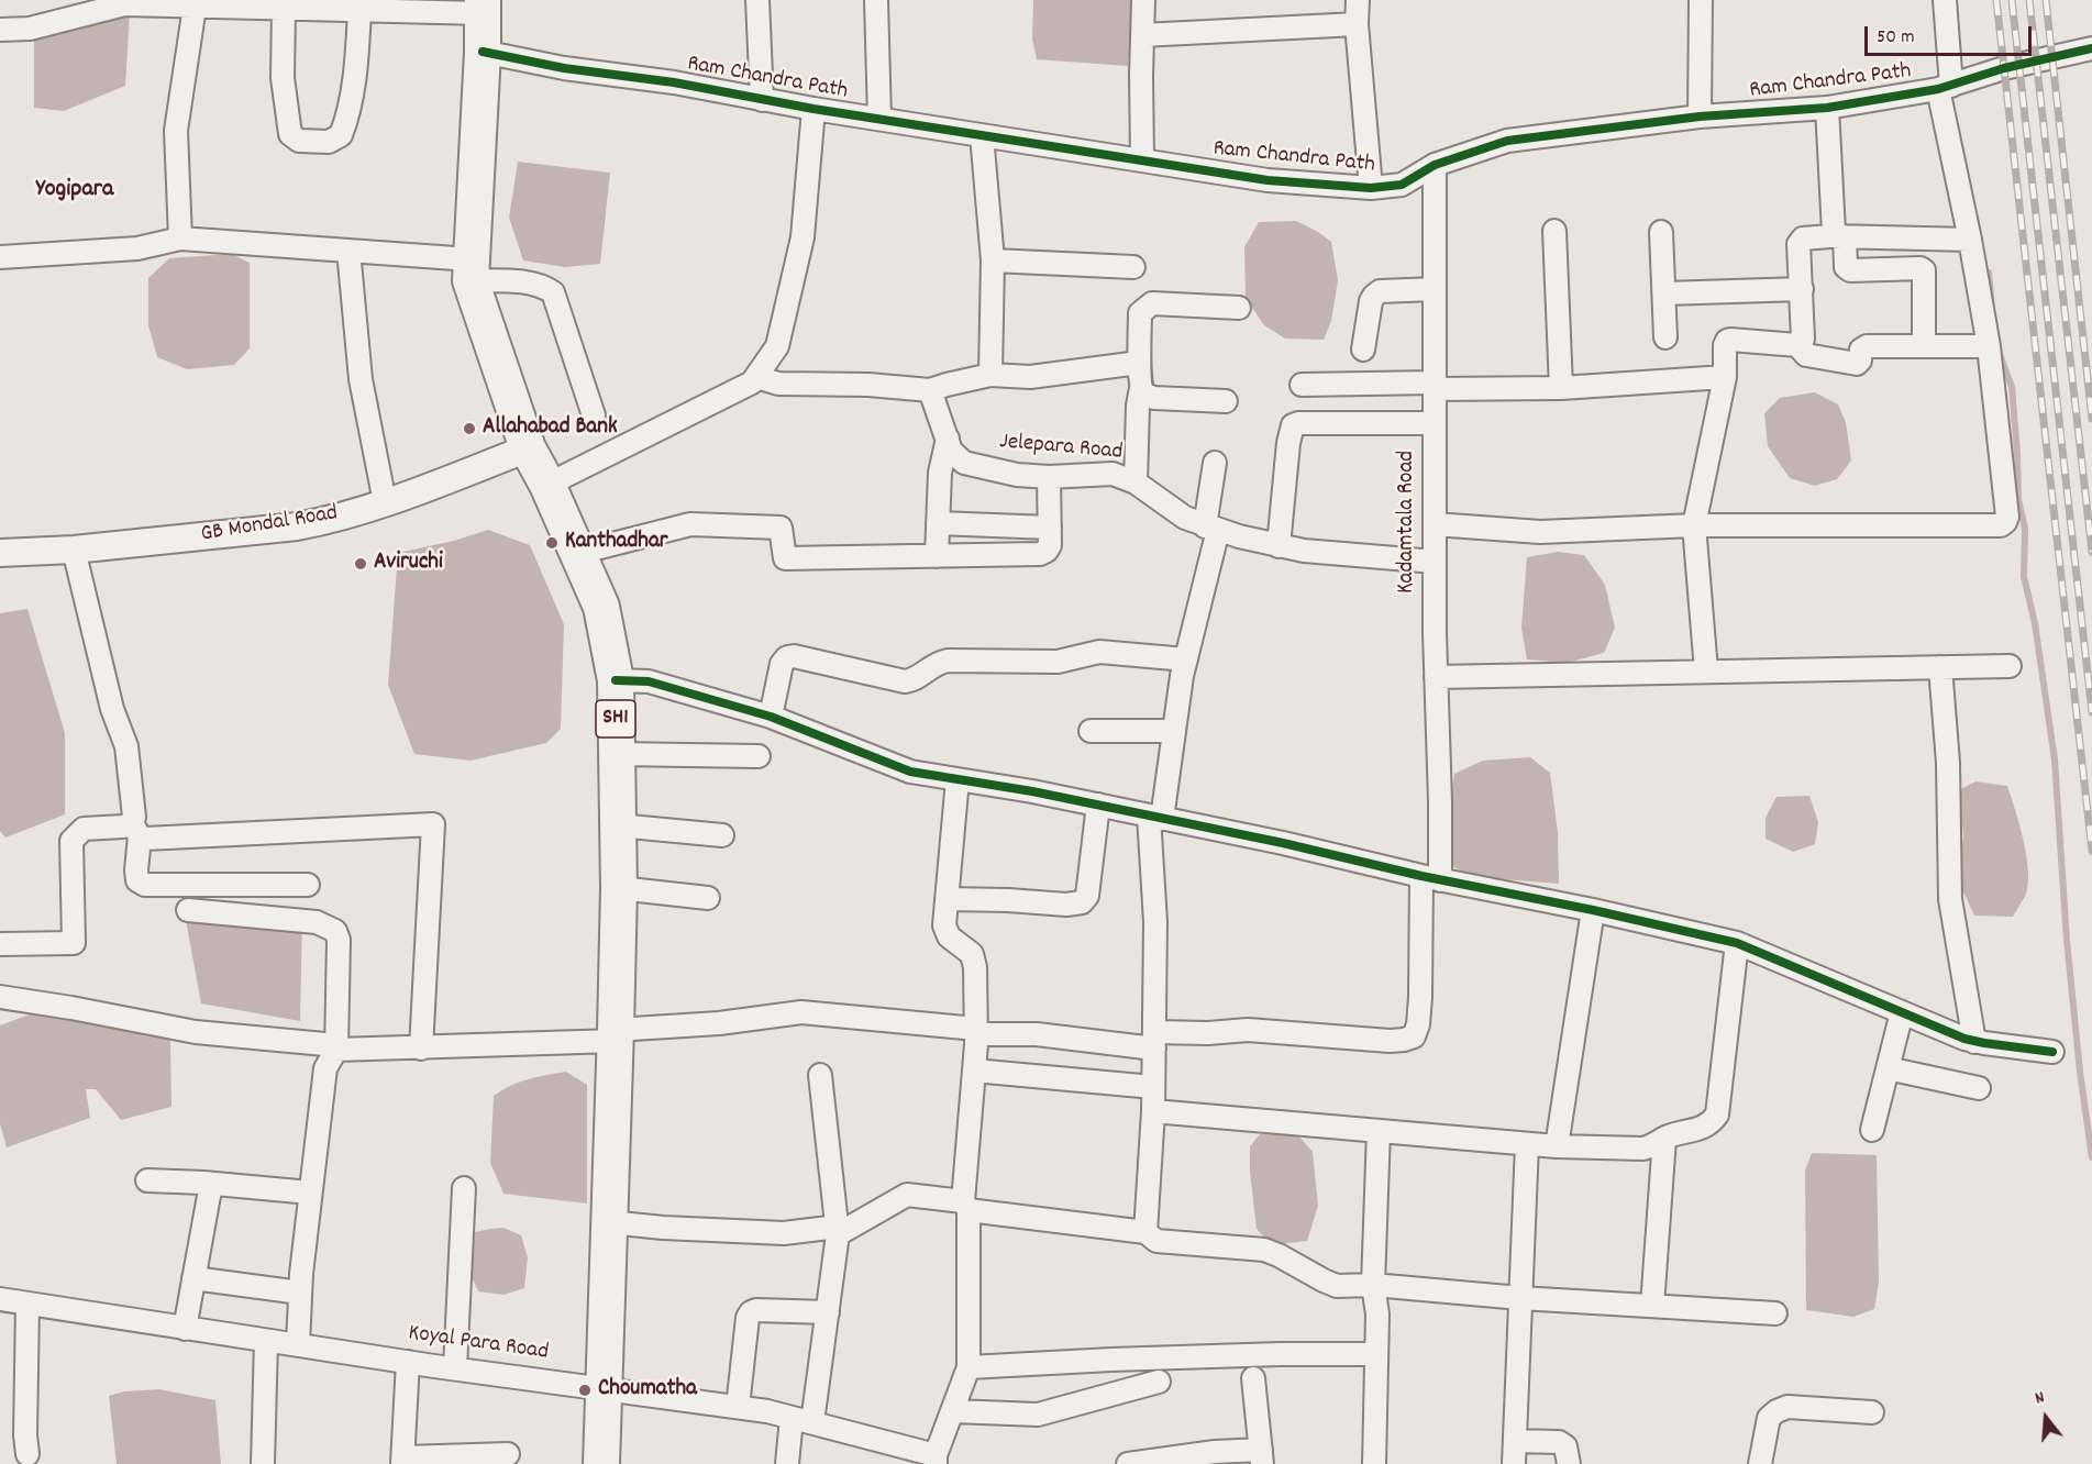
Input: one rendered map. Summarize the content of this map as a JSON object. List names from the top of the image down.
{
  "streets": {
    "main road": ["SH1"],
    "street": [
      "Ram Chandra Path",
      "Jelepara Road",
      "Kadamtala Road",
      "GB Mondal Road",
      "Koyal Para Road"
    ]
  },
  "crossings": [
    ["Ram Chandra Path", "Kadamtala Road"],
    ["Ram Chandra Path", "SH1"],
    ["Jelepara Road", "Kadamtala Road"],
    ["GB Mondal Road", "SH1"],
    ["SH1", "Koyal Para Road"]
  ],
  "districts": ["Yogipara"],
  "places": [
    "Allahabad Bank",
    "Kanthadhar",
    "Aviruchi",
    "Choumatha"
  ],
  "scale_bar": "50 m",
  "north": "top"
}
